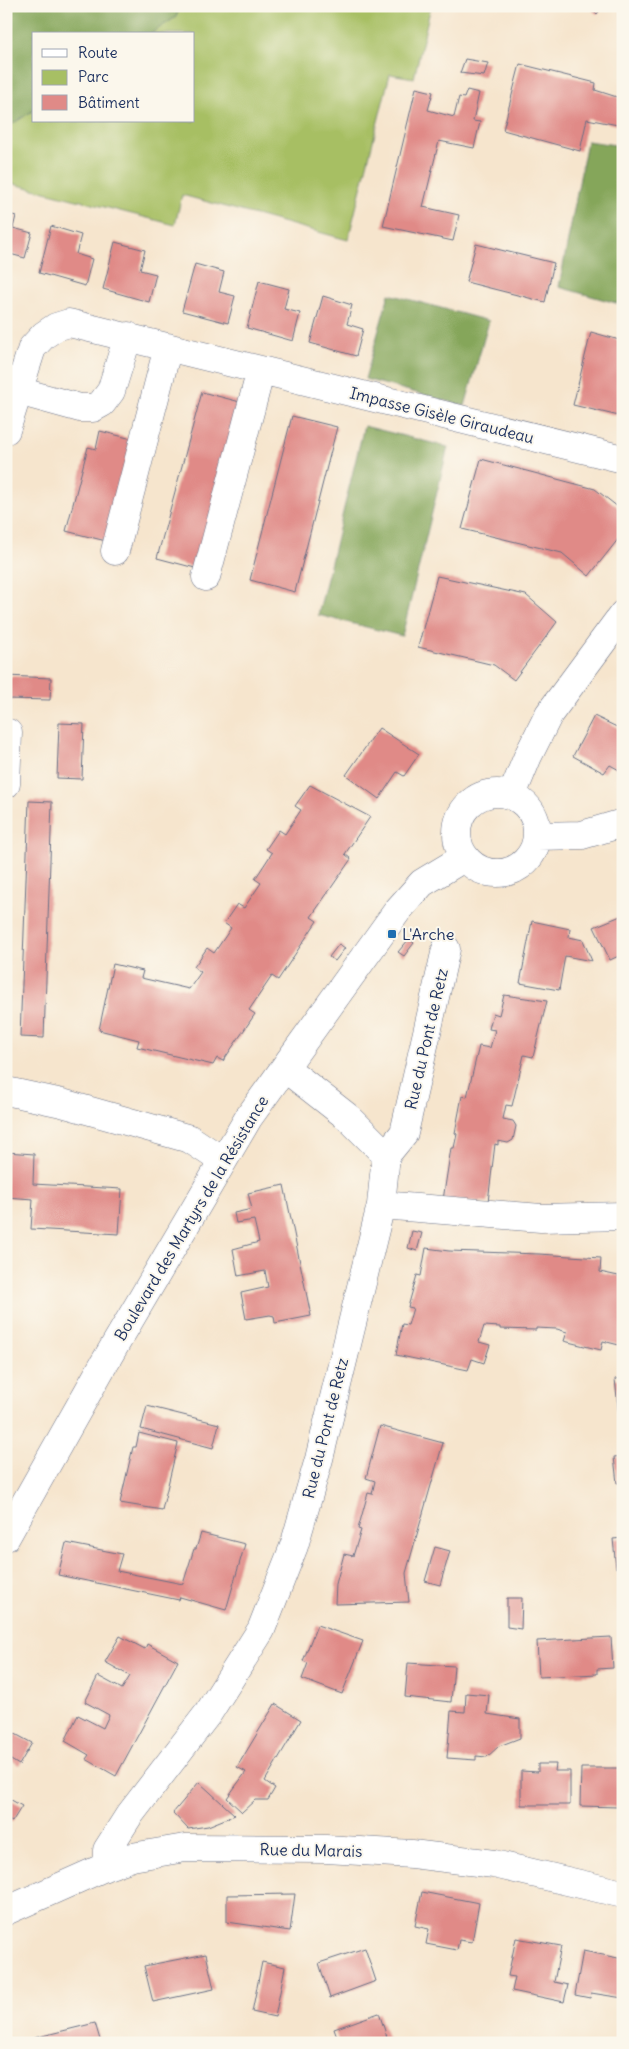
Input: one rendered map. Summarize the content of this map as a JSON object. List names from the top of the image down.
{
  "streets": {
    "street": [
      "Impasse Gisèle Giraudeau",
      "Rue du Pont de Retz",
      "Boulevard des Martyrs de la Résistance",
      "Rue du Marais"
    ]
  },
  "crossings": [
    ["Rue du Pont de Retz", "Rue du Marais"]
  ],
  "places": {
    "transit": ["L'Arche"]
  },
  "legend": ["Route", "Parc", "Bâtiment"]
}
